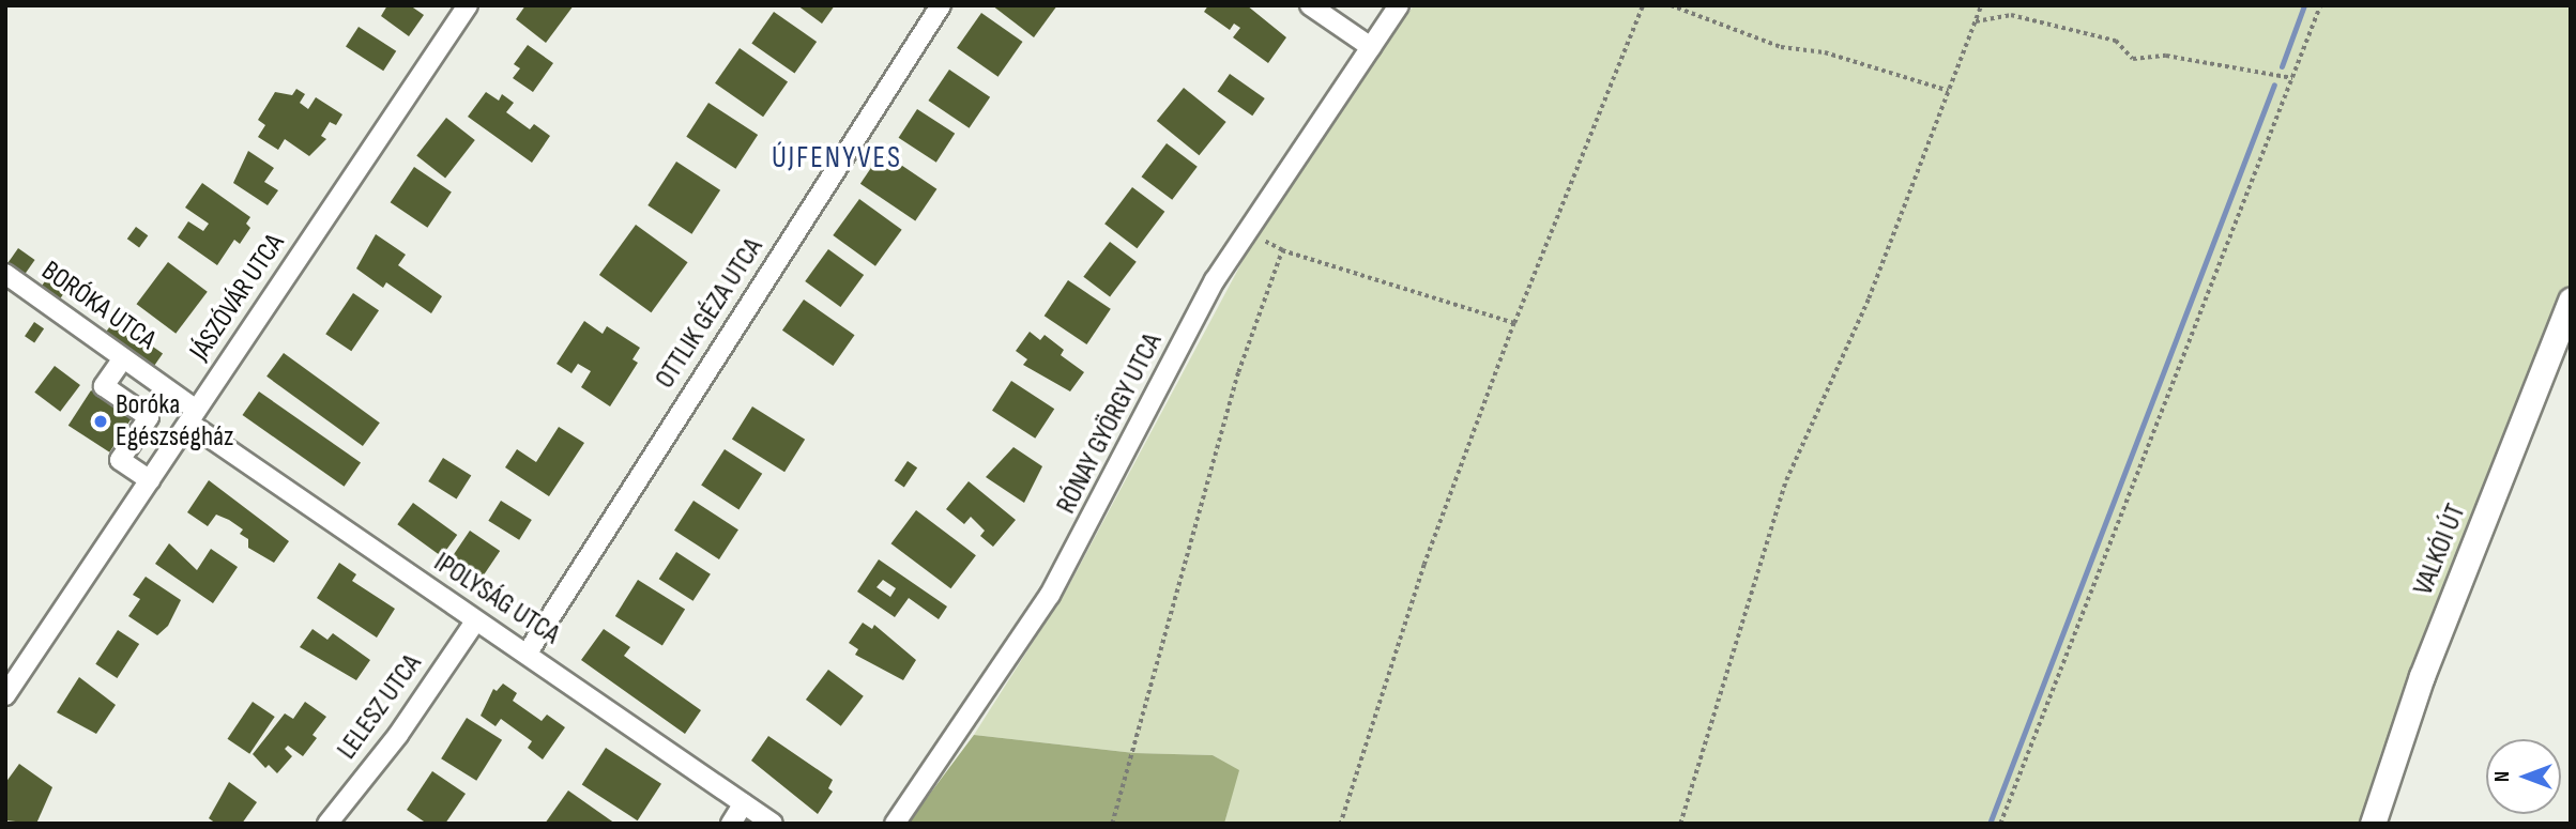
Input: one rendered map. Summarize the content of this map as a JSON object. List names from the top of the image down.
{
  "streets": {
    "main road": ["VALKÓI ÚT"],
    "street": [
      "JÁSZÓVÁR UTCA",
      "BORÓKA UTCA",
      "OTTLIK GÉZA UTCA",
      "RÓNAY GYÖRGY UTCA",
      "IPOLYSÁG UTCA",
      "LELESZ UTCA"
    ]
  },
  "crossings": [
    ["JÁSZÓVÁR UTCA", "BORÓKA UTCA"],
    ["JÁSZÓVÁR UTCA", "IPOLYSÁG UTCA"],
    ["BORÓKA UTCA", "IPOLYSÁG UTCA"],
    ["OTTLIK GÉZA UTCA", "IPOLYSÁG UTCA"],
    ["IPOLYSÁG UTCA", "LELESZ UTCA"]
  ],
  "districts": ["ÚJFENYVES"],
  "places": ["Boróka Egészségház"],
  "north": "left"
}
